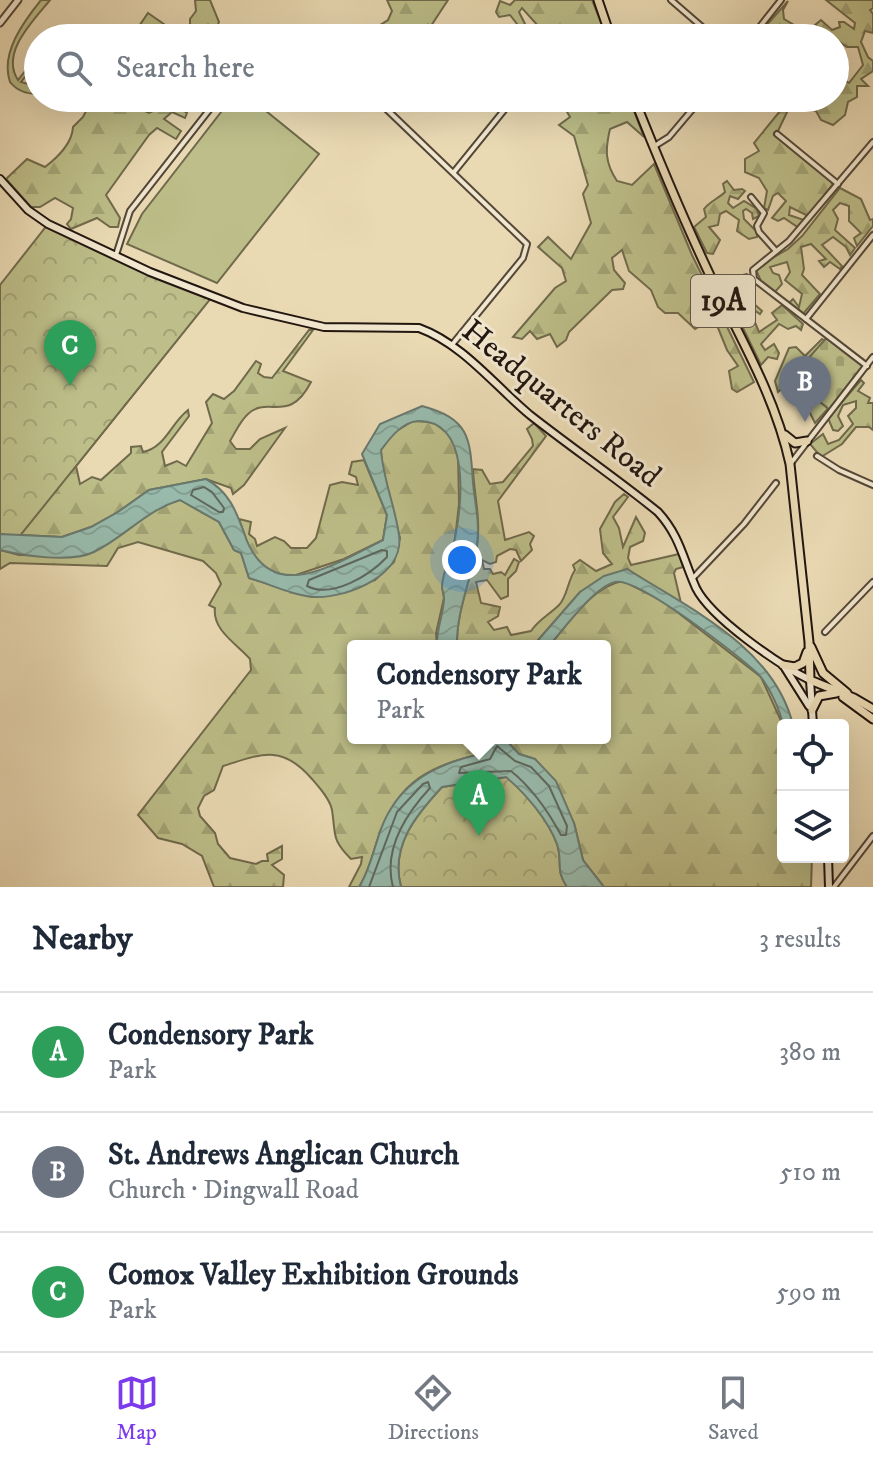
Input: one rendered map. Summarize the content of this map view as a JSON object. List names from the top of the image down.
{
  "streets": {
    "main road": ["19A", "Headquarters Road"]
  },
  "crossings": [
    ["19A", "Headquarters Road"]
  ],
  "page": {
    "search": "Search here",
    "pins": ["C", "B", "A"],
    "popup": ["Condensory Park", "Park"],
    "heading": ["Nearby", "3 results"],
    "list": [
      {
        "mark": "A",
        "name": "Condensory Park",
        "note": "Park",
        "value": "380 m"
      },
      {
        "mark": "B",
        "name": "St. Andrews Anglican Church",
        "note": "Church · Dingwall Road",
        "value": "510 m"
      },
      {
        "mark": "C",
        "name": "Comox Valley Exhibition Grounds",
        "note": "Park",
        "value": "590 m"
      }
    ],
    "nav": ["Map", "Directions", "Saved"]
  }
}
